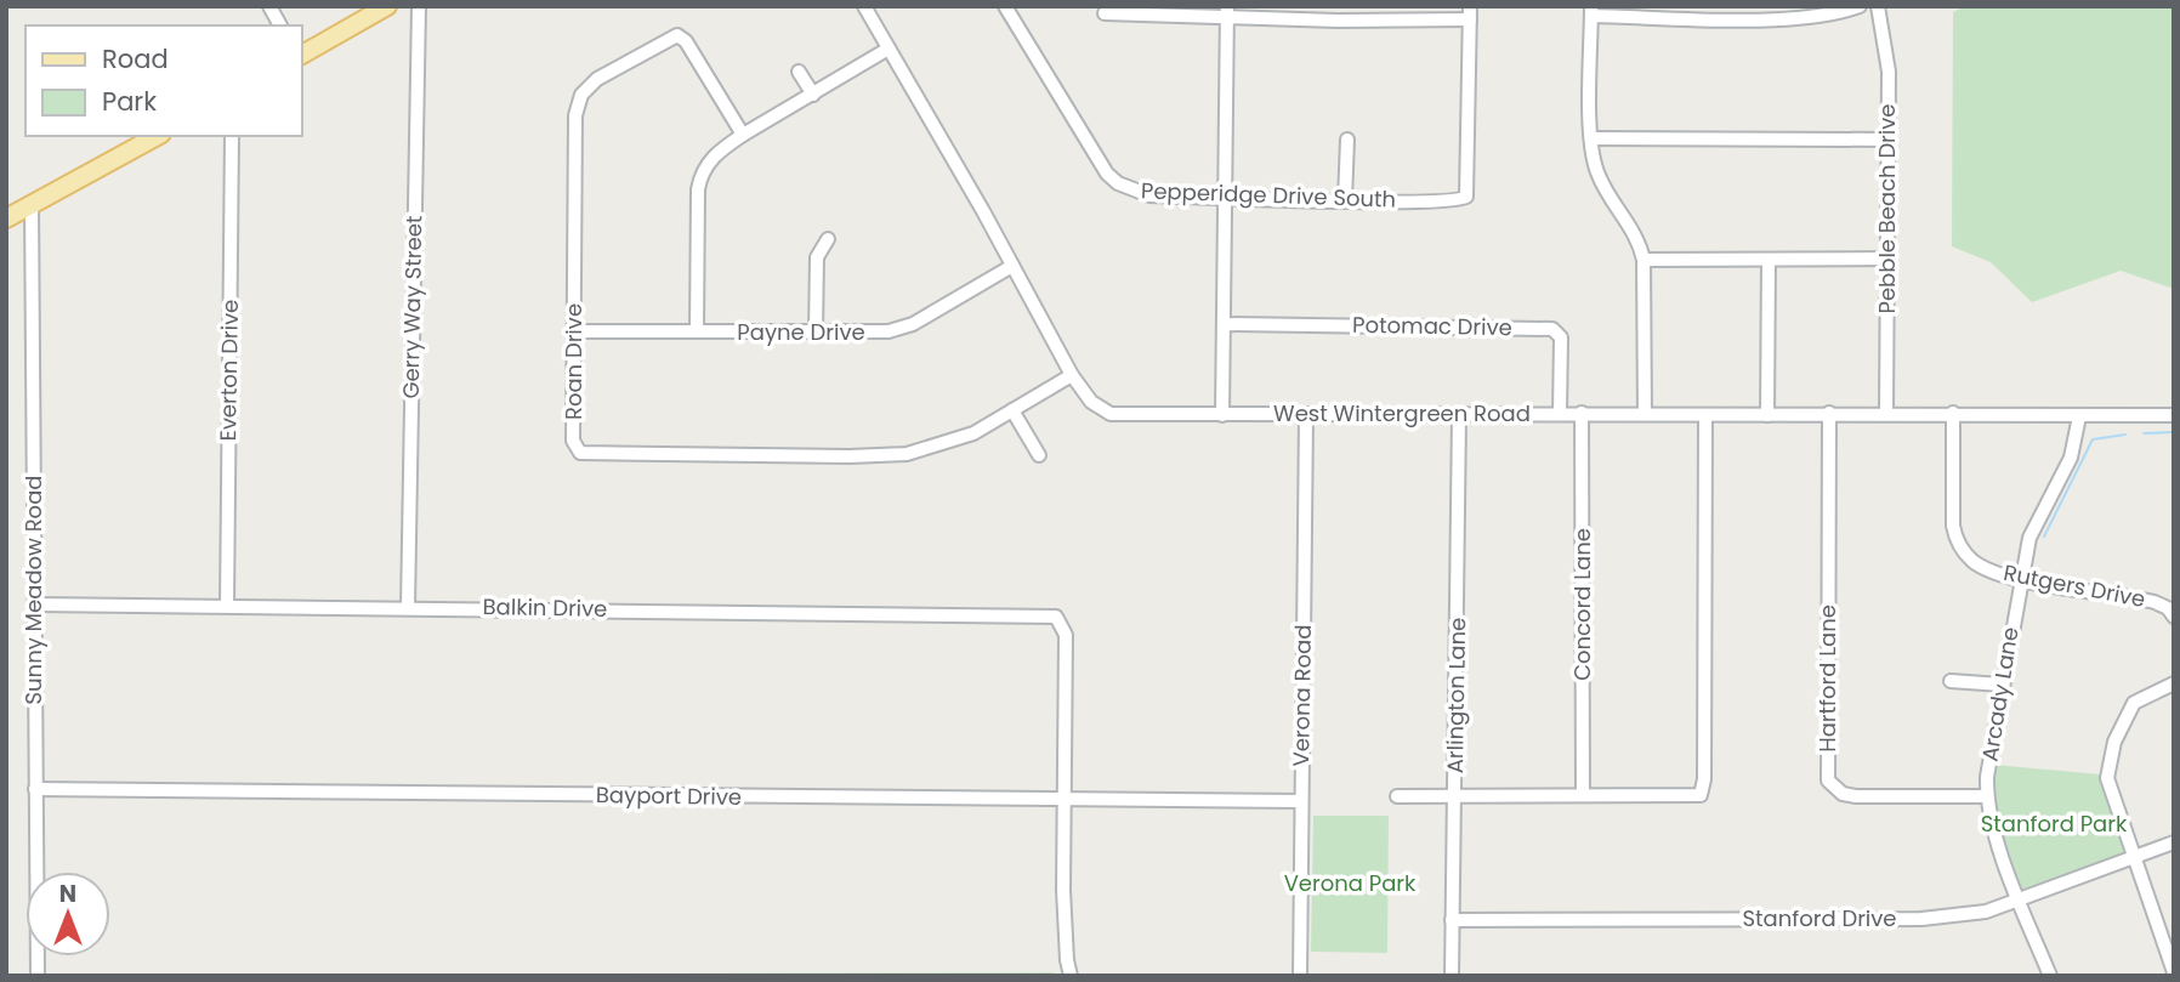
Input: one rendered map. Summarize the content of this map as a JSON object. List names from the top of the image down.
{
  "streets": {
    "street": [
      "Pepperidge Drive South",
      "Pebble Beach Drive",
      "Gerry Way Street",
      "Potomac Drive",
      "Payne Drive",
      "Roan Drive",
      "Everton Drive",
      "West Wintergreen Road",
      "Rutgers Drive",
      "Sunny Meadow Road",
      "Concord Lane",
      "Balkin Drive",
      "Hartford Lane",
      "Arcady Lane",
      "Verona Road",
      "Arlington Lane",
      "Bayport Drive",
      "Stanford Drive"
    ]
  },
  "crossings": [
    ["Pebble Beach Drive", "West Wintergreen Road"],
    ["Gerry Way Street", "Balkin Drive"],
    ["Potomac Drive", "West Wintergreen Road"],
    ["Payne Drive", "Roan Drive"],
    ["Payne Drive", "West Wintergreen Road"],
    ["Roan Drive", "West Wintergreen Road"],
    ["Everton Drive", "Balkin Drive"],
    ["West Wintergreen Road", "Rutgers Drive"],
    ["West Wintergreen Road", "Concord Lane"],
    ["West Wintergreen Road", "Hartford Lane"],
    ["West Wintergreen Road", "Arcady Lane"],
    ["West Wintergreen Road", "Verona Road"],
    ["West Wintergreen Road", "Arlington Lane"],
    ["Rutgers Drive", "Arcady Lane"],
    ["Sunny Meadow Road", "Balkin Drive"],
    ["Sunny Meadow Road", "Bayport Drive"],
    ["Balkin Drive", "Bayport Drive"],
    ["Hartford Lane", "Arcady Lane"],
    ["Arcady Lane", "Stanford Drive"],
    ["Verona Road", "Bayport Drive"],
    ["Arlington Lane", "Stanford Drive"]
  ],
  "parks": ["Stanford Park", "Verona Park"],
  "legend": ["Road", "Park"],
  "north": "top"
}
